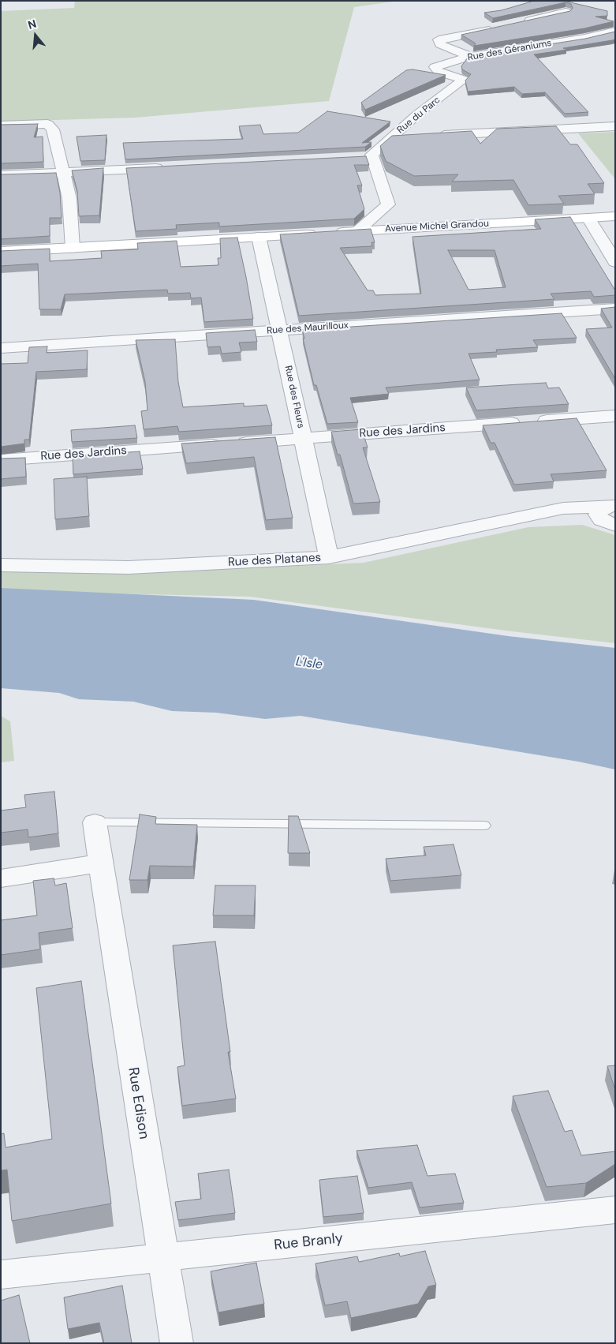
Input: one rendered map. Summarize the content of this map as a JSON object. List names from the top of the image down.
{
  "streets": {
    "main road": ["Avenue Michel Grandou"],
    "street": [
      "Rue des Géraniums",
      "Rue du Parc",
      "Rue des Maurilloux",
      "Rue des Fleurs",
      "Rue des Jardins",
      "Rue des Platanes",
      "Rue Edison",
      "Rue Branly"
    ]
  },
  "crossings": [
    ["Rue des Géraniums", "Rue du Parc"],
    ["Avenue Michel Grandou", "Rue des Fleurs"],
    ["Rue des Maurilloux", "Rue des Fleurs"],
    ["Rue des Fleurs", "Rue des Jardins"],
    ["Rue des Fleurs", "Rue des Platanes"],
    ["Rue Edison", "Rue Branly"]
  ],
  "water": ["L'Isle"],
  "north": "top"
}
